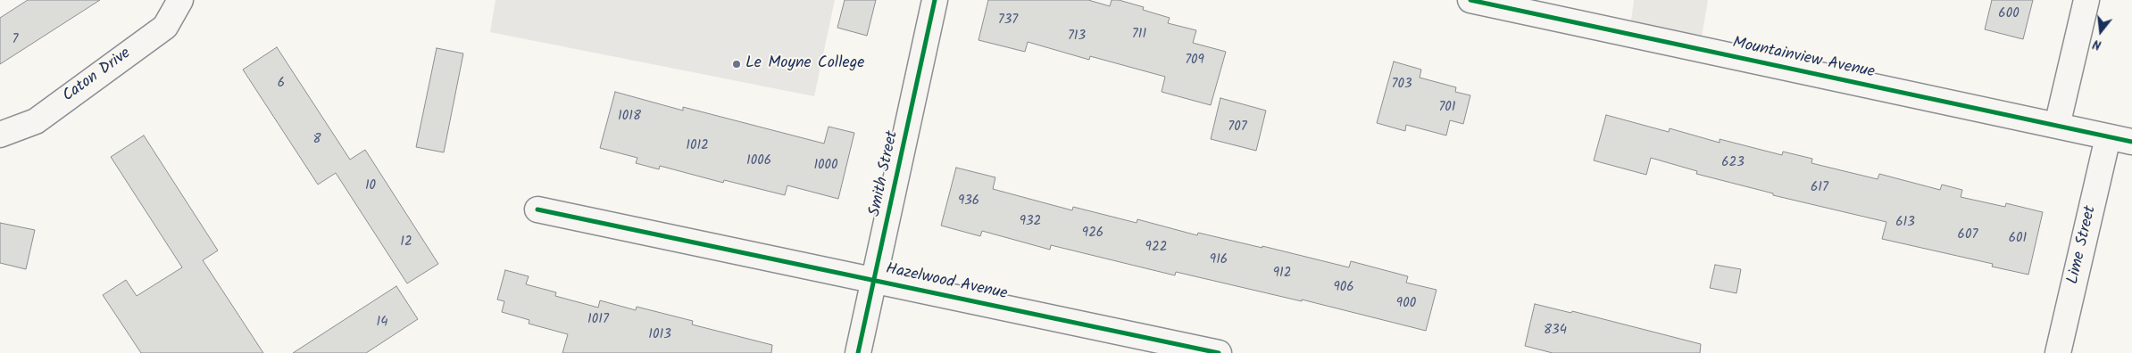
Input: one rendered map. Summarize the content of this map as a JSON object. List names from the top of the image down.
{
  "streets": {
    "street": [
      "Mountainview Avenue",
      "Caton Drive",
      "Smith Street",
      "Lime Street",
      "Hazelwood Avenue"
    ]
  },
  "crossings": [
    ["Mountainview Avenue", "Lime Street"],
    ["Smith Street", "Hazelwood Avenue"]
  ],
  "places": ["Le Moyne College"],
  "house_numbers": [
    "600",
    "737",
    "711",
    "713",
    "7",
    "709",
    "6",
    "703",
    "701",
    "1018",
    "707",
    "8",
    "1012",
    "1006",
    "623",
    "1000",
    "10",
    "617",
    "936",
    "932",
    "613",
    "926",
    "607",
    "601",
    "12",
    "922",
    "916",
    "912",
    "906",
    "900",
    "1017",
    "14",
    "834",
    "1013"
  ],
  "north": "bottom"
}
